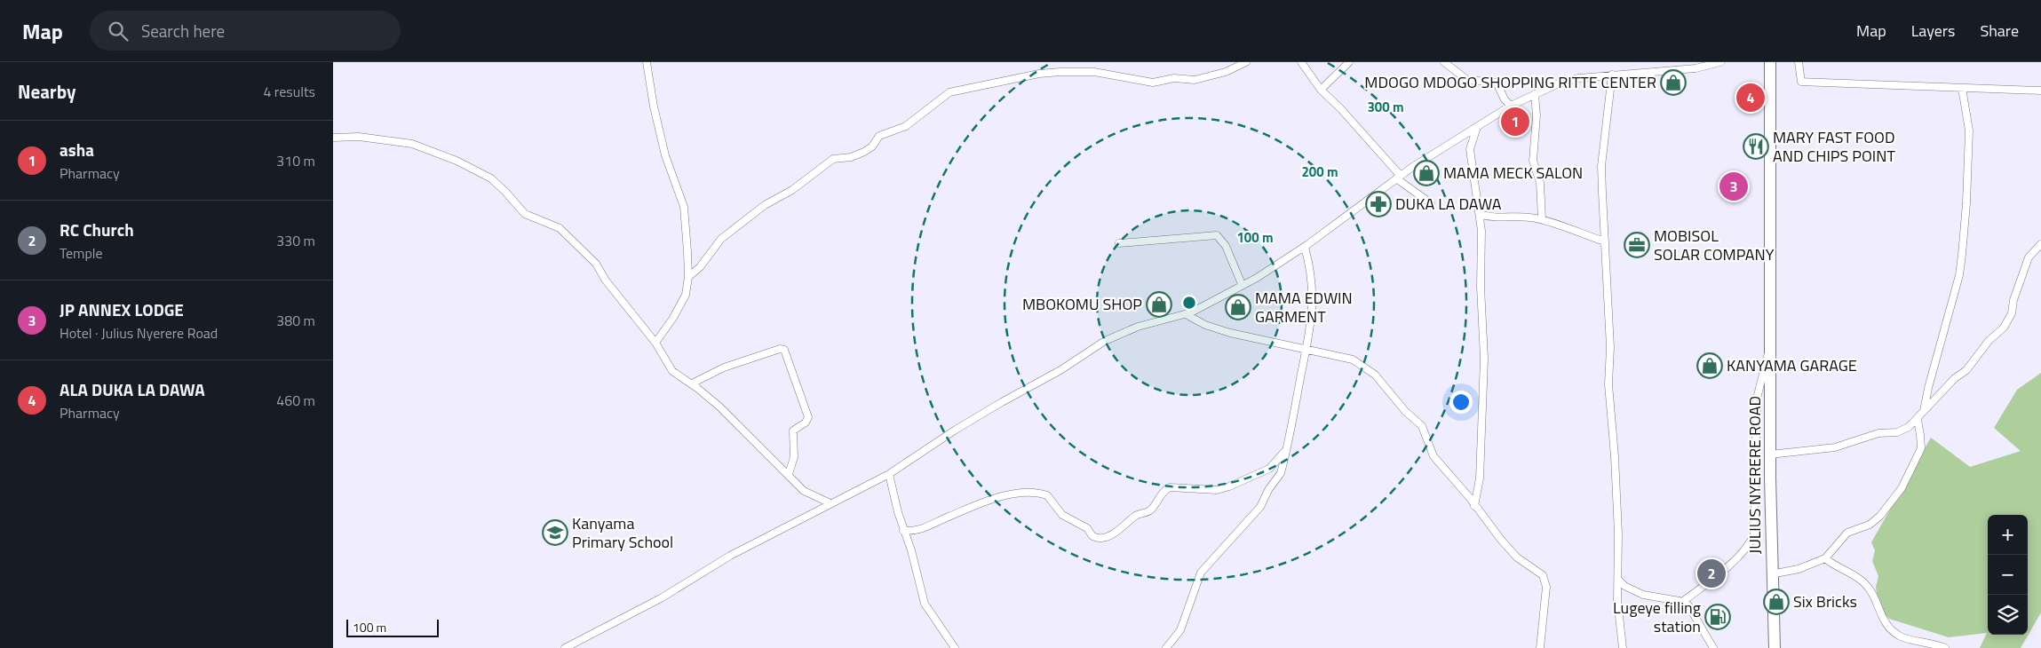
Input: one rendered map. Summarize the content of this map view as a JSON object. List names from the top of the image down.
{
  "streets": {
    "highway": ["JULIUS NYERERE ROAD"]
  },
  "places": {
    "shop": [
      "MDOGO MDOGO SHOPPING RITTE CENTER",
      "MAMA MECK SALON",
      "MBOKOMU SHOP",
      "MAMA EDWIN GARMENT",
      "KANYAMA GARAGE",
      "Six Bricks"
    ],
    "restaurant": ["MARY FAST FOOD AND CHIPS POINT"],
    "pharmacy": ["DUKA LA DAWA"],
    "office": ["MOBISOL SOLAR COMPANY"],
    "school or university": ["Kanyama Primary School"],
    "fuel station": ["Lugeye filling station"]
  },
  "scale_bar": "100 m",
  "page": {
    "header": "Map",
    "search": "Search here",
    "nav": ["Map", "Layers", "Share"],
    "heading": ["Nearby", "4 results"],
    "pins": [
      "4",
      "1",
      "3",
      "2"
    ],
    "list": [
      {
        "mark": "1",
        "name": "asha",
        "note": "Pharmacy",
        "value": "310 m"
      },
      {
        "mark": "2",
        "name": "RC Church",
        "note": "Temple",
        "value": "330 m"
      },
      {
        "mark": "3",
        "name": "JP ANNEX LODGE",
        "note": "Hotel · Julius Nyerere Road",
        "value": "380 m"
      },
      {
        "mark": "4",
        "name": "ALA DUKA LA DAWA",
        "note": "Pharmacy",
        "value": "460 m"
      }
    ],
    "map_buttons": ["+", "−"],
    "scale": "100 m"
  },
  "rings": ["300 m", "200 m", "100 m"]
}
